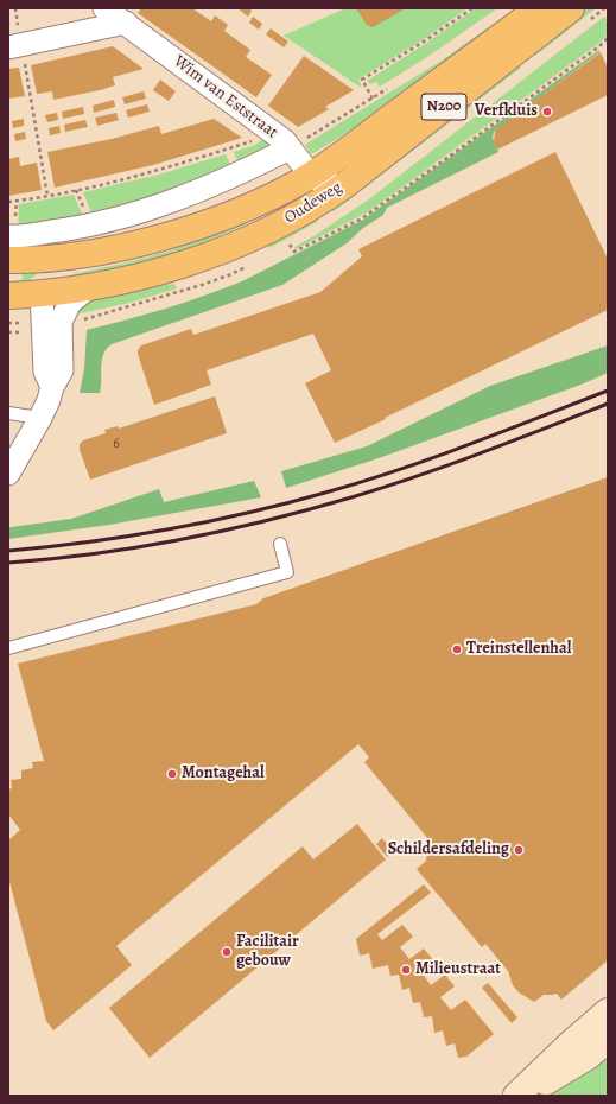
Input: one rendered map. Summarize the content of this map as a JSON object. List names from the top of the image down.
{
  "streets": {
    "main road": ["N200", "Oudeweg"],
    "street": ["Wim van Eststraat"]
  },
  "crossings": [
    ["Wim van Eststraat", "Oudeweg"]
  ],
  "places": [
    "Verfkluis",
    "Treinstellenhal",
    "Montagehal",
    "Schildersafdeling",
    "Facilitair gebouw",
    "Milieustraat"
  ],
  "house_numbers": ["6"]
}
